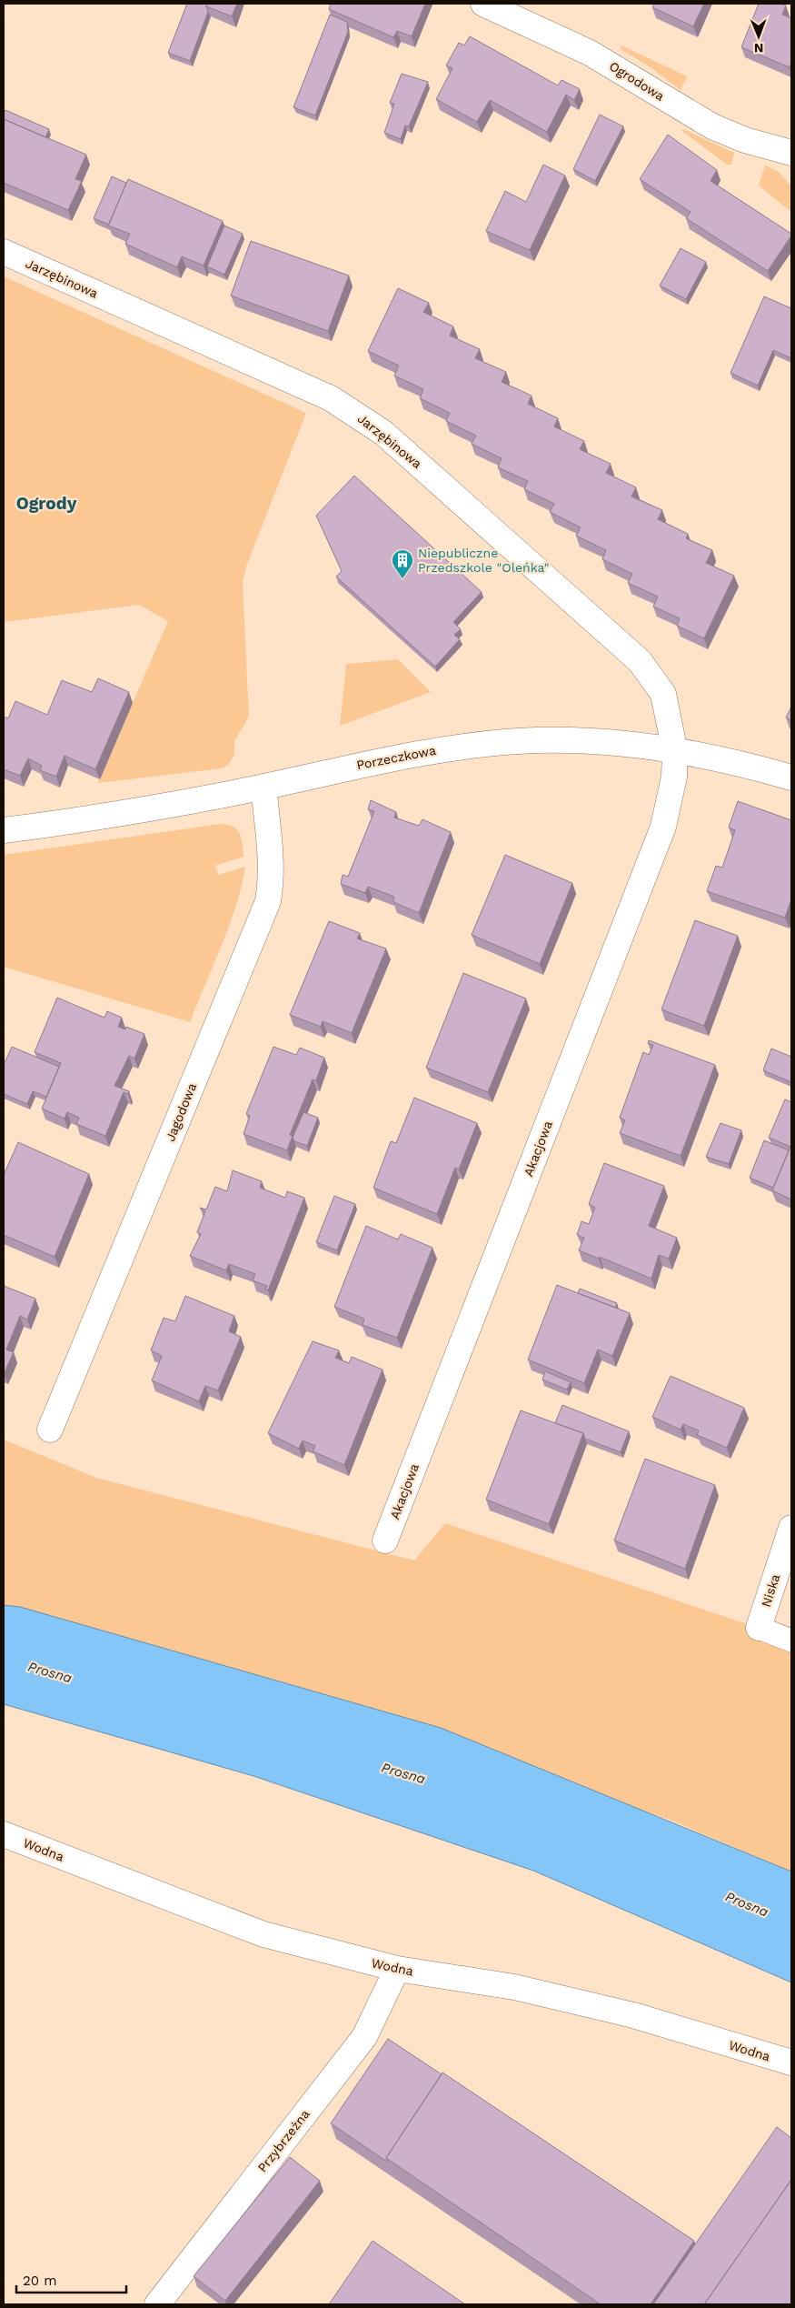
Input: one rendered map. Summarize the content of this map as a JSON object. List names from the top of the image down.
{
  "streets": {
    "street": [
      "Ogrodowa",
      "Jarzębinowa",
      "Porzeczkowa",
      "Jagodowa",
      "Akacjowa",
      "Niska",
      "Wodna",
      "Przybrzeżna"
    ]
  },
  "crossings": [
    ["Jarzębinowa", "Porzeczkowa"],
    ["Jarzębinowa", "Akacjowa"],
    ["Porzeczkowa", "Jagodowa"],
    ["Porzeczkowa", "Akacjowa"],
    ["Wodna", "Przybrzeżna"]
  ],
  "districts": ["Ogrody"],
  "water": ["Prosna"],
  "places": {
    "building": ["Niepubliczne Przedszkole \"Oleńka\""]
  },
  "scale_bar": "20 m",
  "north": "bottom"
}
